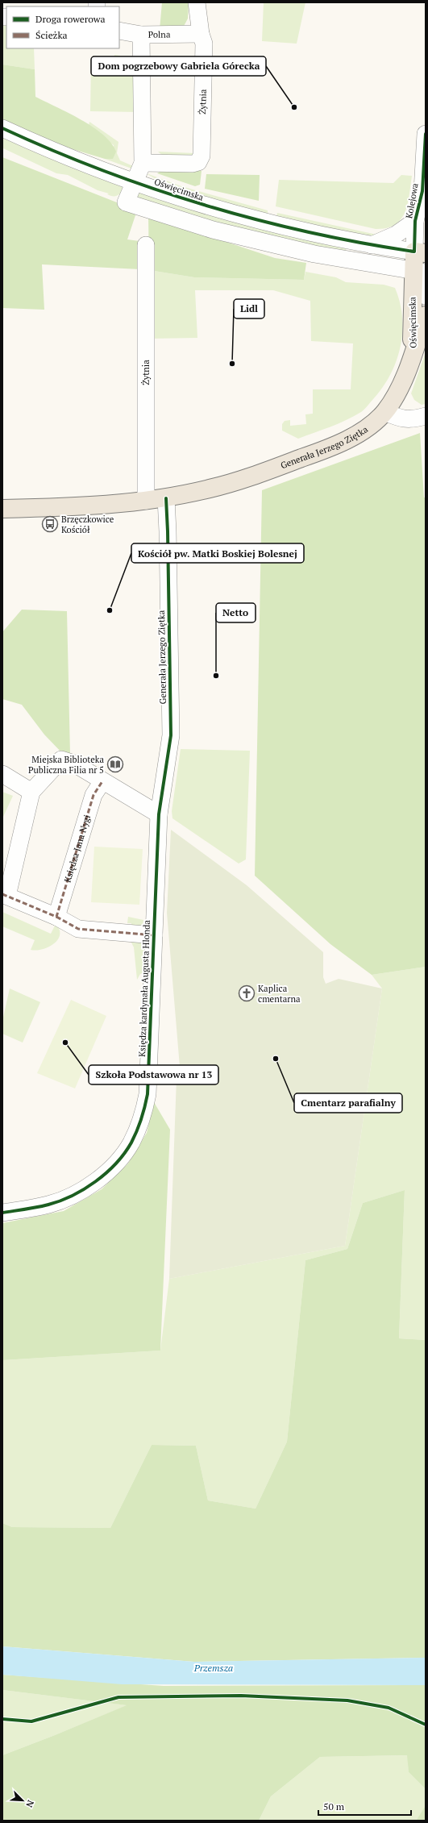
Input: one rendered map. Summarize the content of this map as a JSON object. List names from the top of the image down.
{
  "streets": {
    "main road": ["Oświęcimska", "Generała Jerzego Ziętka"],
    "street": [
      "Polna",
      "Żytnia",
      "Kolejowa",
      "Księdza Jana Nygi",
      "Księdza kardynała Augusta Hlonda"
    ]
  },
  "crossings": [
    ["Polna", "Żytnia"],
    ["Żytnia", "Generała Jerzego Ziętka"],
    ["Oświęcimska", "Kolejowa"],
    ["Oświęcimska", "Generała Jerzego Ziętka"],
    ["Generała Jerzego Ziętka", "Księdza kardynała Augusta Hlonda"]
  ],
  "water": ["Przemsza"],
  "places": {
    "other": [
      "Dom pogrzebowy Gabriela Górecka",
      "Lidl",
      "Kościół pw. Matki Boskiej Bolesnej",
      "Netto",
      "Szkoła Podstawowa nr 13",
      "Cmentarz parafialny"
    ],
    "bus stop": ["Brzęczkowice Kościół"],
    "library": ["Miejska Biblioteka Publiczna Filia nr 5"],
    "church": ["Kaplica cmentarna"]
  },
  "legend": ["Droga rowerowa", "Ścieżka"],
  "scale_bar": "50 m",
  "north": "bottom right"
}
